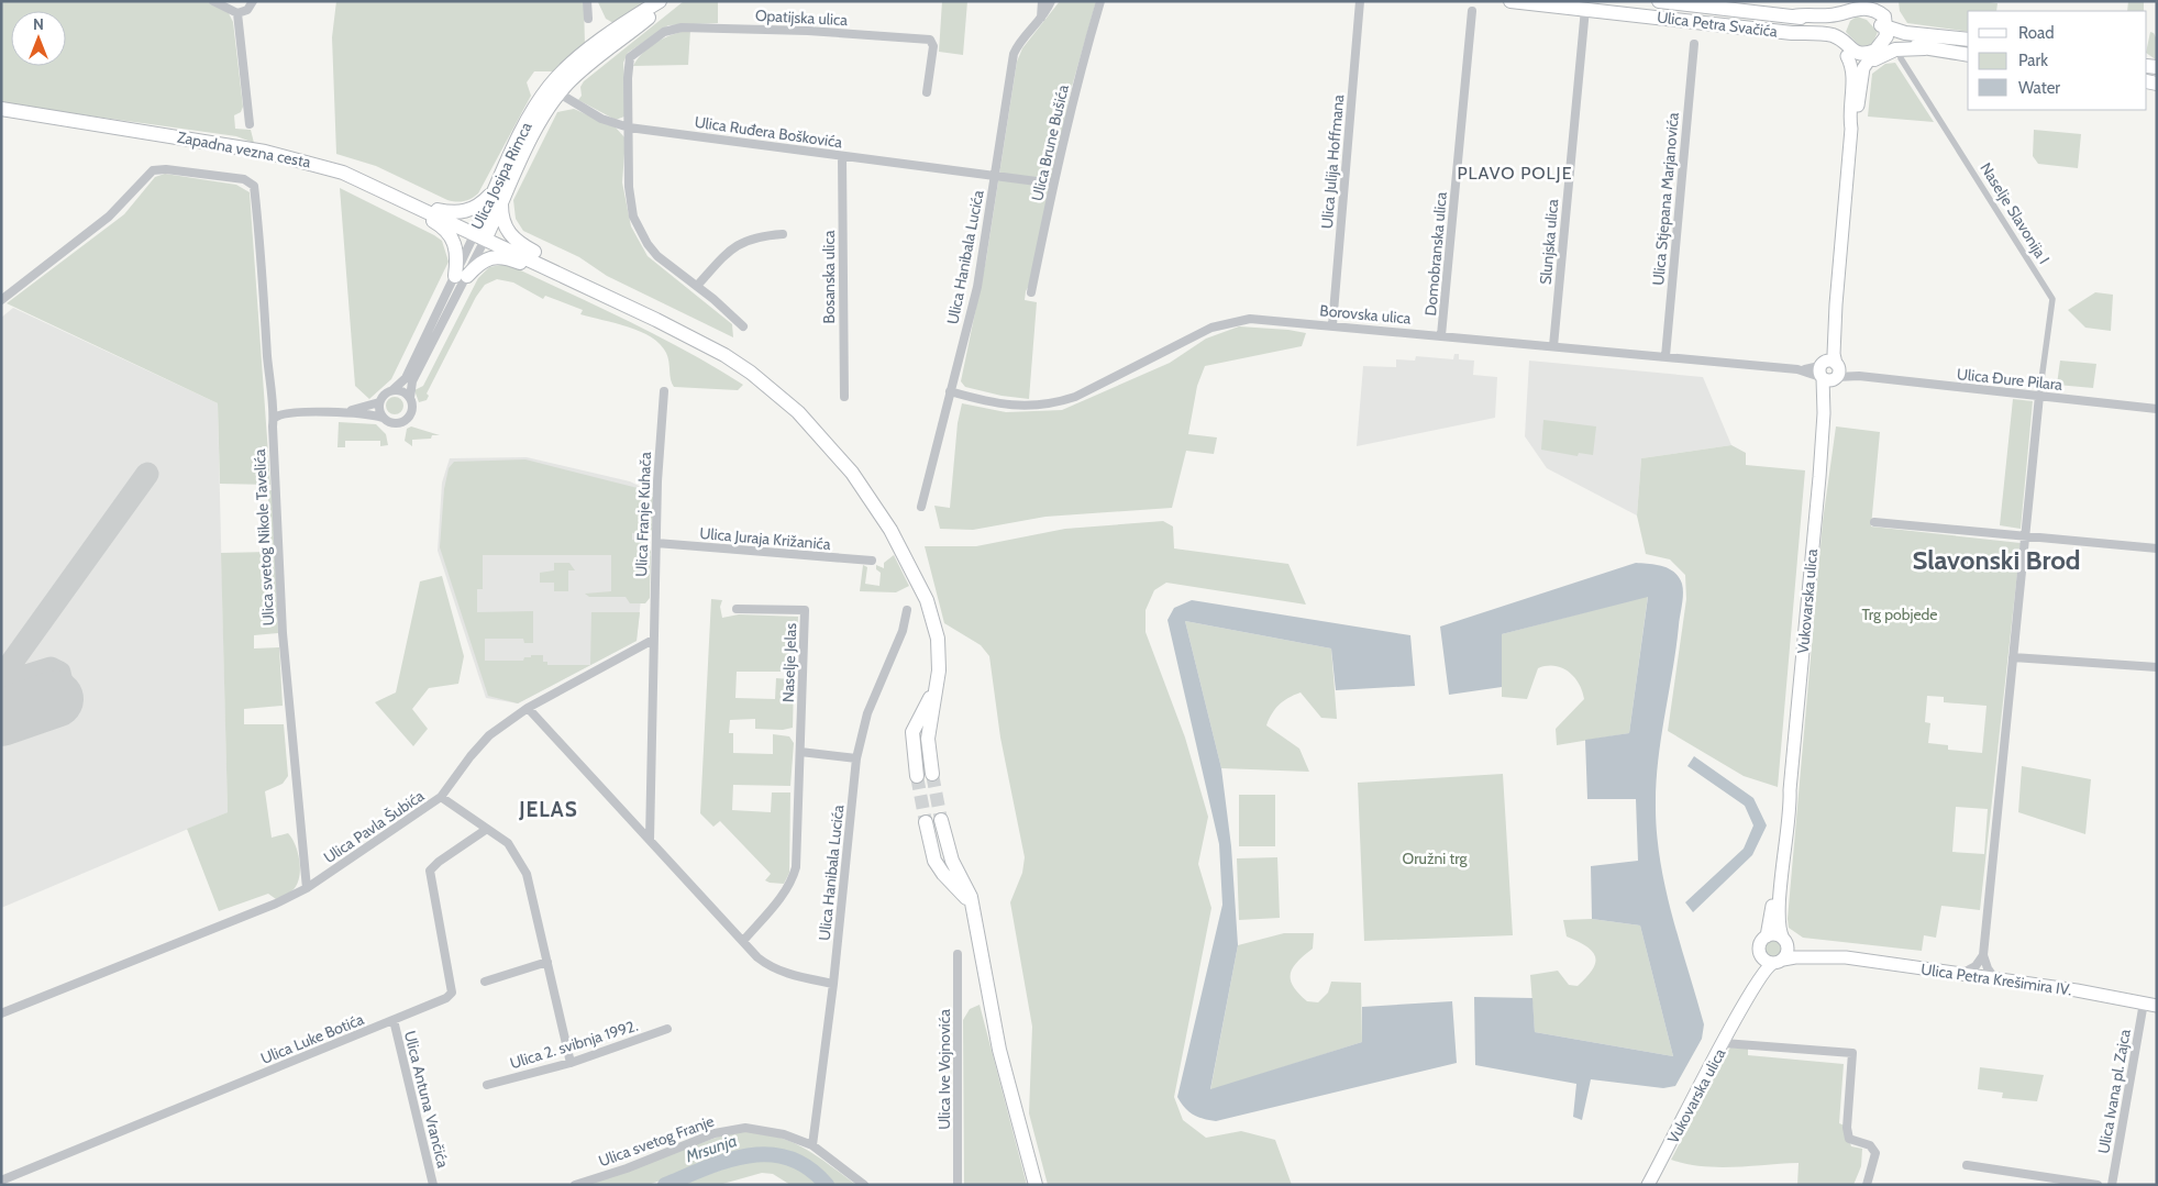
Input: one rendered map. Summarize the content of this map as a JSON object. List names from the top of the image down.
{
  "streets": {
    "main road": [
      "Ulica Petra Svačića",
      "Zapadna vezna cesta",
      "Ulica Josipa Rimca",
      "Vukovarska ulica",
      "Ulica Petra Krešimira IV."
    ],
    "street": [
      "Opatijska ulica",
      "Ulica Ruđera Boškovića",
      "Ulica Brune Bušića",
      "Ulica Julija Hoffmana",
      "Ulica Stjepana Marjanovića",
      "Naselje Slavonija I",
      "Slunjska ulica",
      "Domobranska ulica",
      "Ulica Hanibala Lucića",
      "Bosanska ulica",
      "Borovska ulica",
      "Ulica Đure Pilara",
      "Ulica Franje Kuhača",
      "Ulica svetog Nikole Tavelića",
      "Ulica Juraja Križanića",
      "Naselje Jelas",
      "Ulica Pavla Šubića",
      "Ulica Luke Botića",
      "Ulica 2. svibnja 1992.",
      "Ulica Ive Vojnovića",
      "Ulica Ivana pl. Zajca",
      "Ulica Antuna Vrančića",
      "Ulica svetog Franje"
    ]
  },
  "crossings": [
    ["Opatijska ulica", "Ulica Ruđera Boškovića"],
    ["Ulica Petra Svačića", "Slunjska ulica"],
    ["Ulica Petra Svačića", "Vukovarska ulica"],
    ["Ulica Ruđera Boškovića", "Ulica Brune Bušića"],
    ["Ulica Ruđera Boškovića", "Ulica Josipa Rimca"],
    ["Ulica Ruđera Boškovića", "Ulica Hanibala Lucića"],
    ["Ulica Ruđera Boškovića", "Bosanska ulica"],
    ["Zapadna vezna cesta", "Ulica Josipa Rimca"],
    ["Ulica Julija Hoffmana", "Borovska ulica"],
    ["Ulica Josipa Rimca", "Ulica svetog Nikole Tavelića"],
    ["Ulica Stjepana Marjanovića", "Borovska ulica"],
    ["Naselje Slavonija I", "Ulica Đure Pilara"],
    ["Slunjska ulica", "Borovska ulica"],
    ["Domobranska ulica", "Borovska ulica"],
    ["Ulica Hanibala Lucića", "Borovska ulica"],
    ["Ulica Hanibala Lucića", "Ulica svetog Franje"],
    ["Borovska ulica", "Ulica Đure Pilara"],
    ["Borovska ulica", "Vukovarska ulica"],
    ["Ulica Đure Pilara", "Vukovarska ulica"],
    ["Ulica Franje Kuhača", "Ulica Juraja Križanića"],
    ["Ulica svetog Nikole Tavelića", "Ulica Pavla Šubića"],
    ["Vukovarska ulica", "Ulica Petra Krešimira IV."],
    ["Ulica Petra Krešimira IV.", "Ulica Ivana pl. Zajca"],
    ["Ulica Luke Botića", "Ulica Antuna Vrančića"]
  ],
  "districts": ["PLAVO POLJE", "Slavonski Brod", "JELAS"],
  "water": ["Mrsunja"],
  "parks": ["Trg pobjede", "Oružni trg"],
  "legend": ["Road", "Park", "Water"],
  "north": "top"
}
